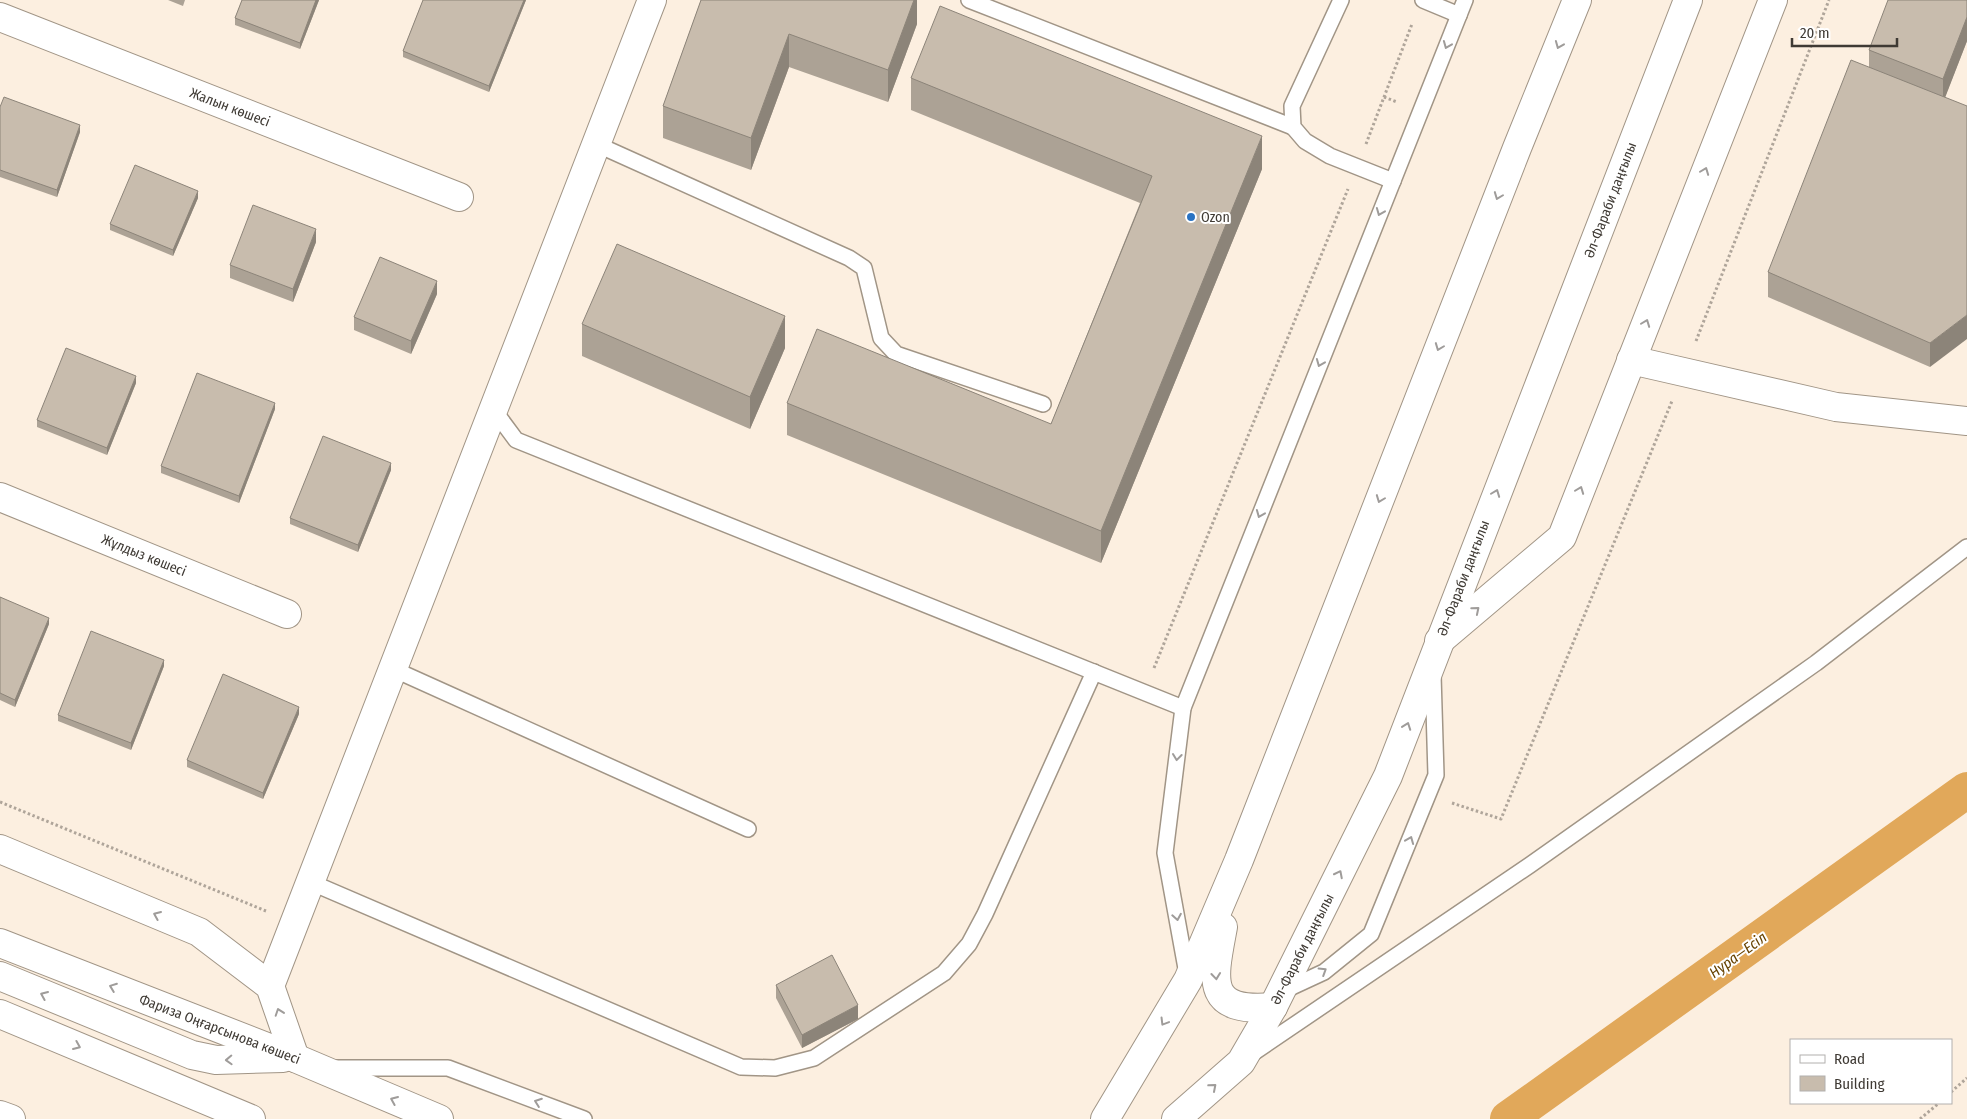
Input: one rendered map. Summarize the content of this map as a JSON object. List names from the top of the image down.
{
  "streets": {
    "street": [
      "Жалын көшесі",
      "Әл-Фараби даңғылы",
      "Жұлдыз көшесі",
      "Фариза Оңғарсынова көшесі"
    ]
  },
  "water": ["Нура—Есіл"],
  "places": ["Ozon"],
  "legend": ["Road", "Building"],
  "scale_bar": "20 m"
}
